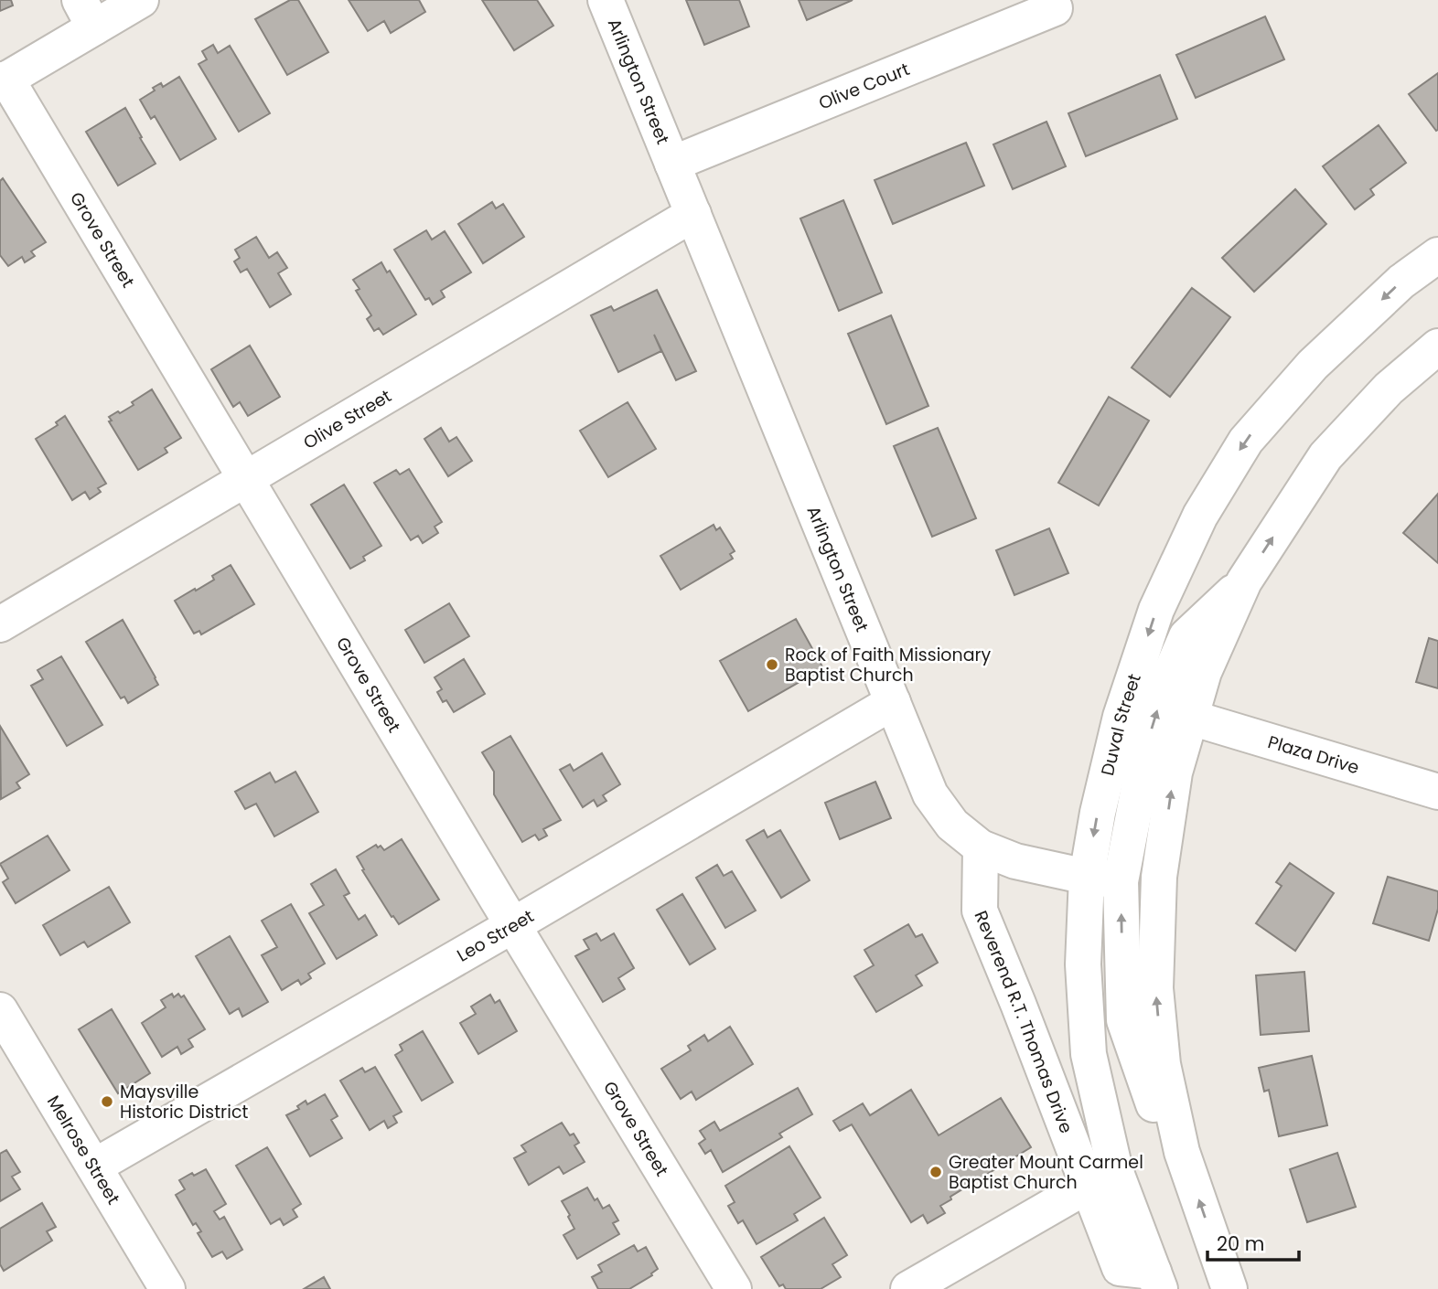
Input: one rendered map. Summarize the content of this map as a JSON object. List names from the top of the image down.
{
  "streets": {
    "street": [
      "Arlington Street",
      "Olive Court",
      "Grove Street",
      "Olive Street",
      "Duval Street",
      "Plaza Drive",
      "Leo Street",
      "Reverend R.T. Thomas Drive",
      "Melrose Street"
    ]
  },
  "crossings": [
    ["Arlington Street", "Olive Court"],
    ["Arlington Street", "Olive Street"],
    ["Arlington Street", "Duval Street"],
    ["Arlington Street", "Leo Street"],
    ["Arlington Street", "Reverend R.T. Thomas Drive"],
    ["Grove Street", "Olive Street"],
    ["Grove Street", "Leo Street"],
    ["Duval Street", "Reverend R.T. Thomas Drive"],
    ["Leo Street", "Melrose Street"]
  ],
  "places": ["Rock of Faith Missionary Baptist Church", "Maysville Historic District", "Greater Mount Carmel Baptist Church"],
  "scale_bar": "20 m"
}
